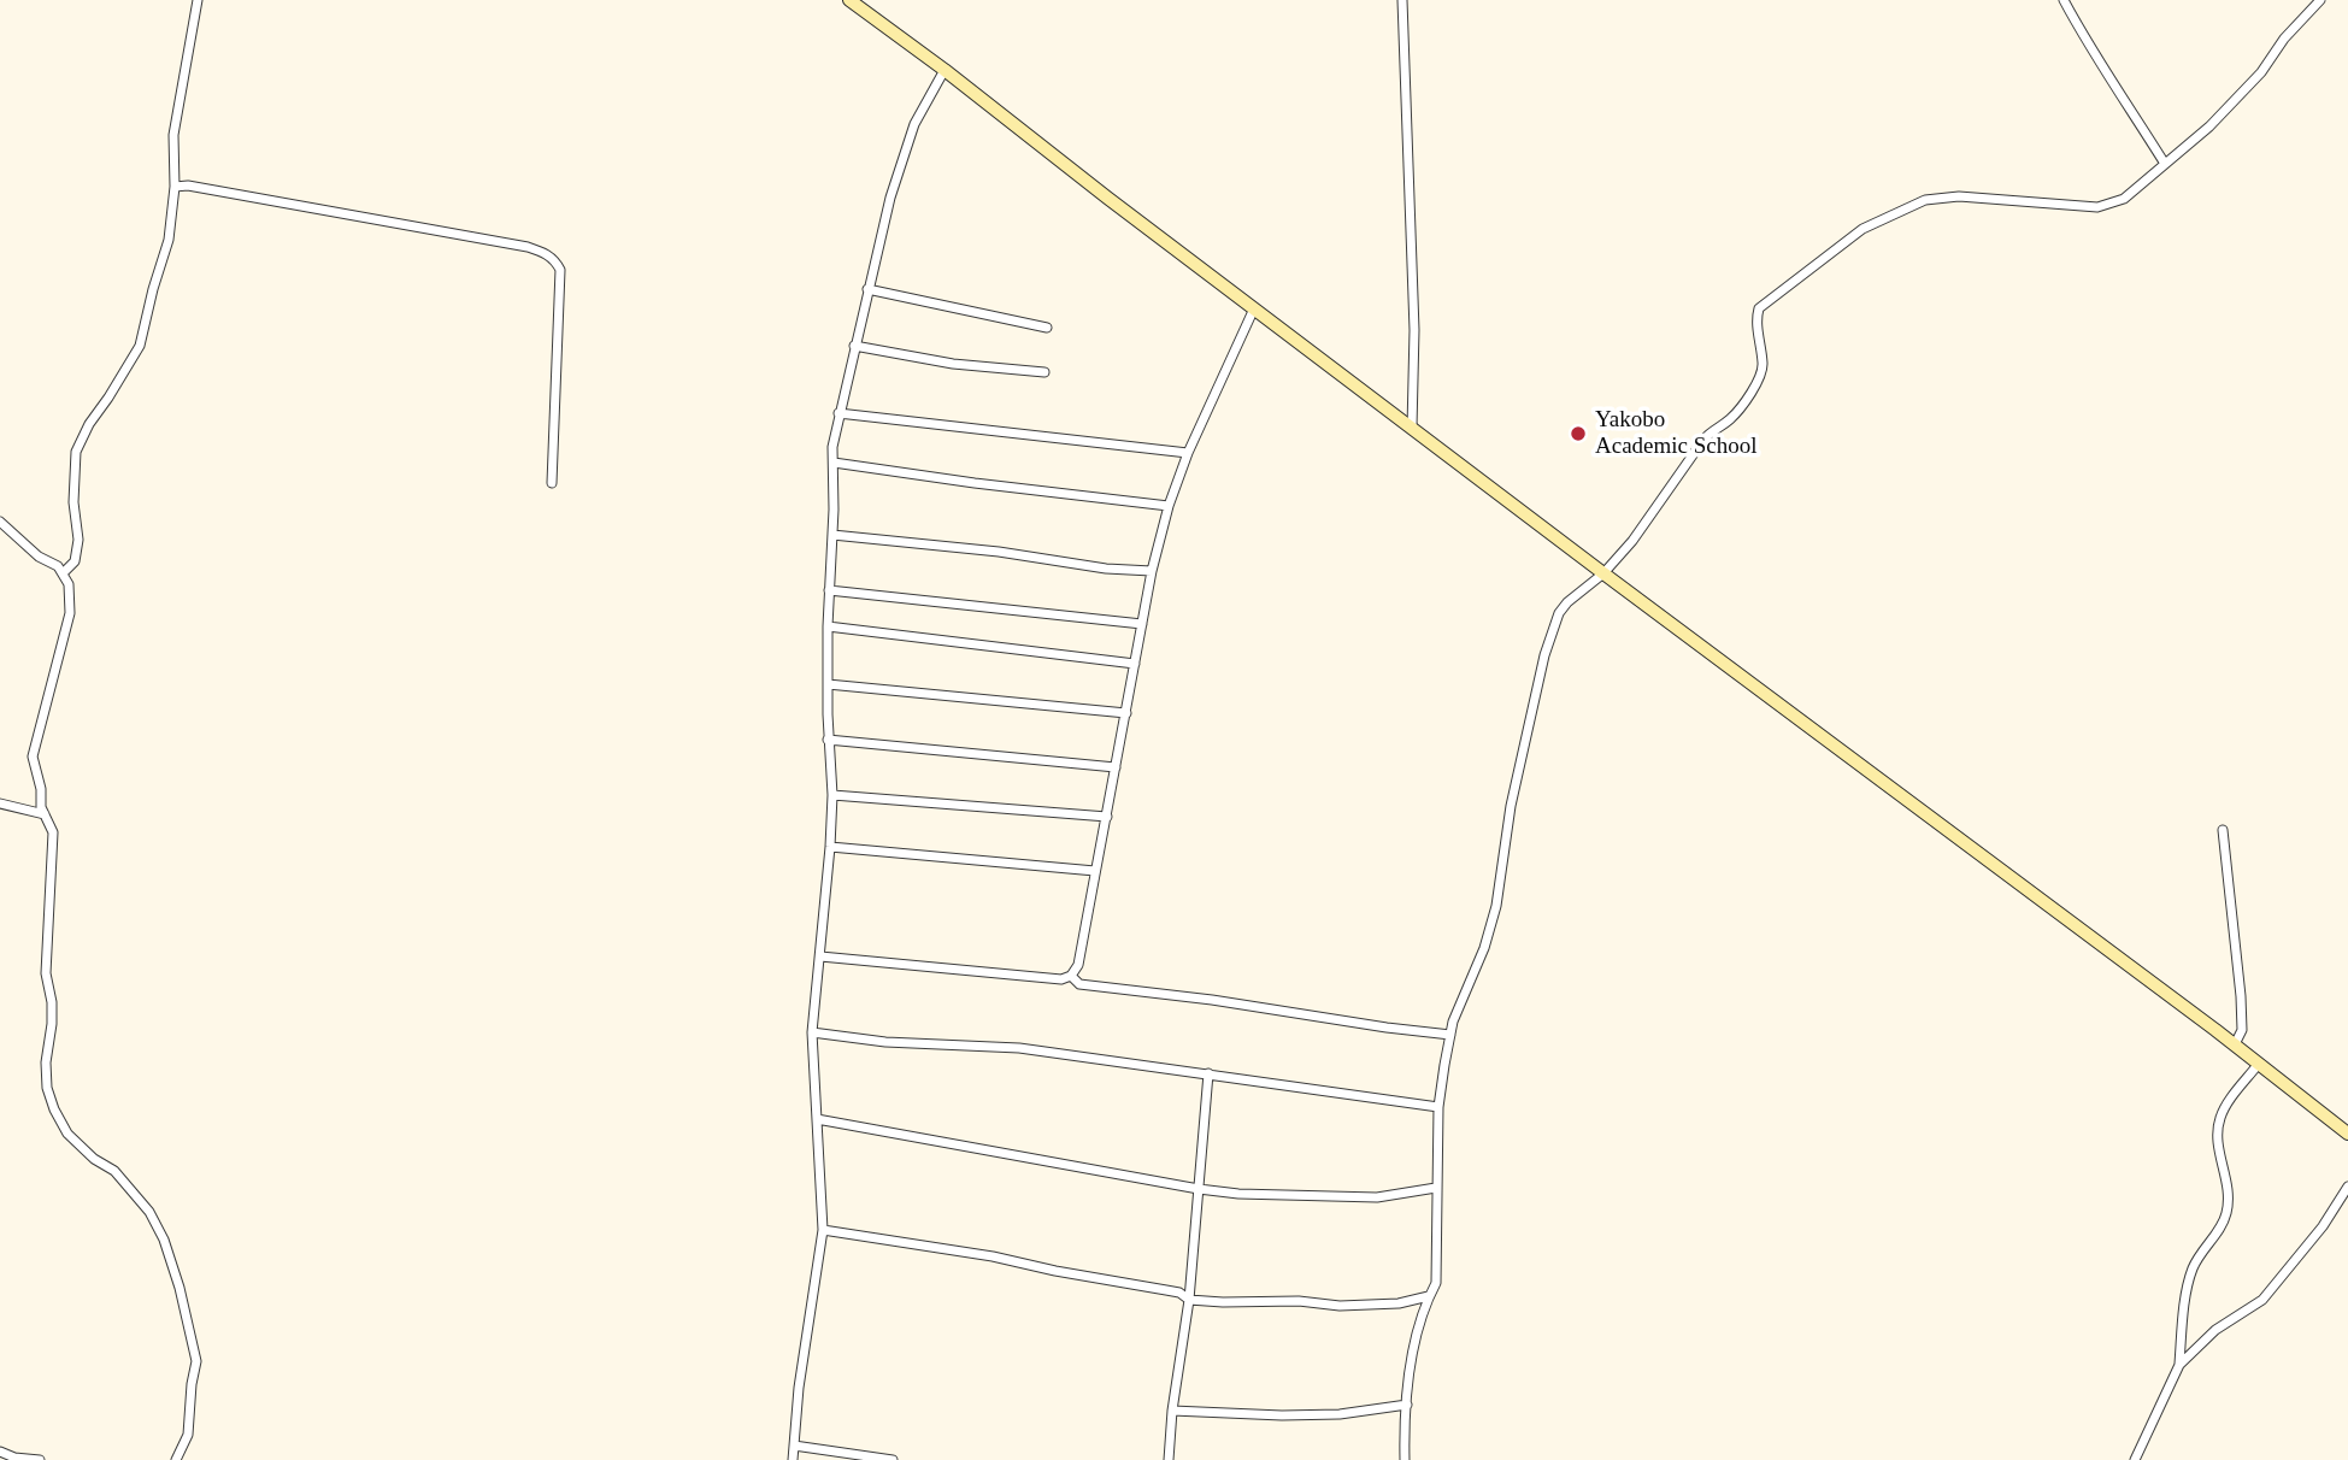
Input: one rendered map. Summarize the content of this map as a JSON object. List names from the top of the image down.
{
  "places": ["Yakobo Academic School"]
}
